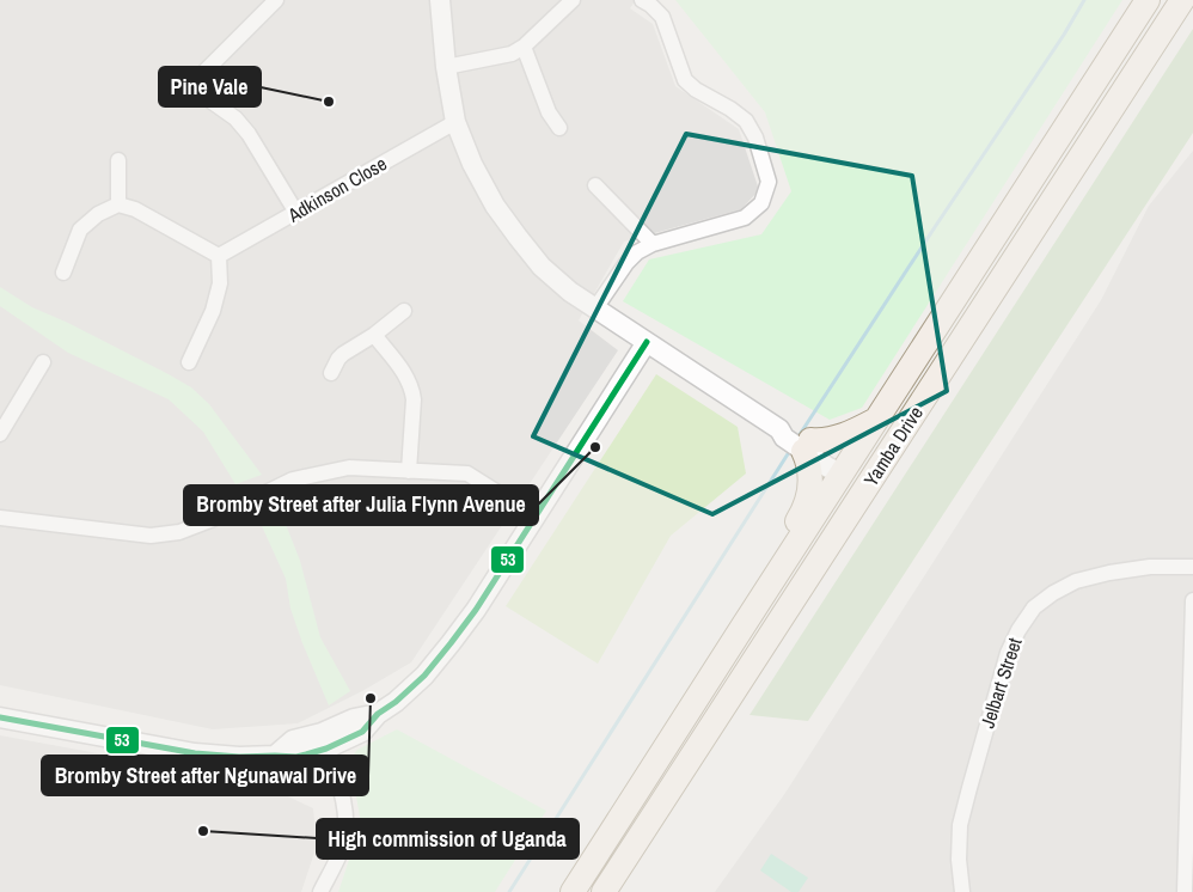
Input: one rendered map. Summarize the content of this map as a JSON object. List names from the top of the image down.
{
  "streets": {
    "main road": ["Yamba Drive"],
    "street": ["Adkinson Close", "Jelbart Street"]
  },
  "places": [
    "Pine Vale",
    "Bromby Street after Julia Flynn Avenue",
    "Bromby Street after Ngunawal Drive",
    "High commission of Uganda"
  ],
  "lines": ["transit line 53"]
}
